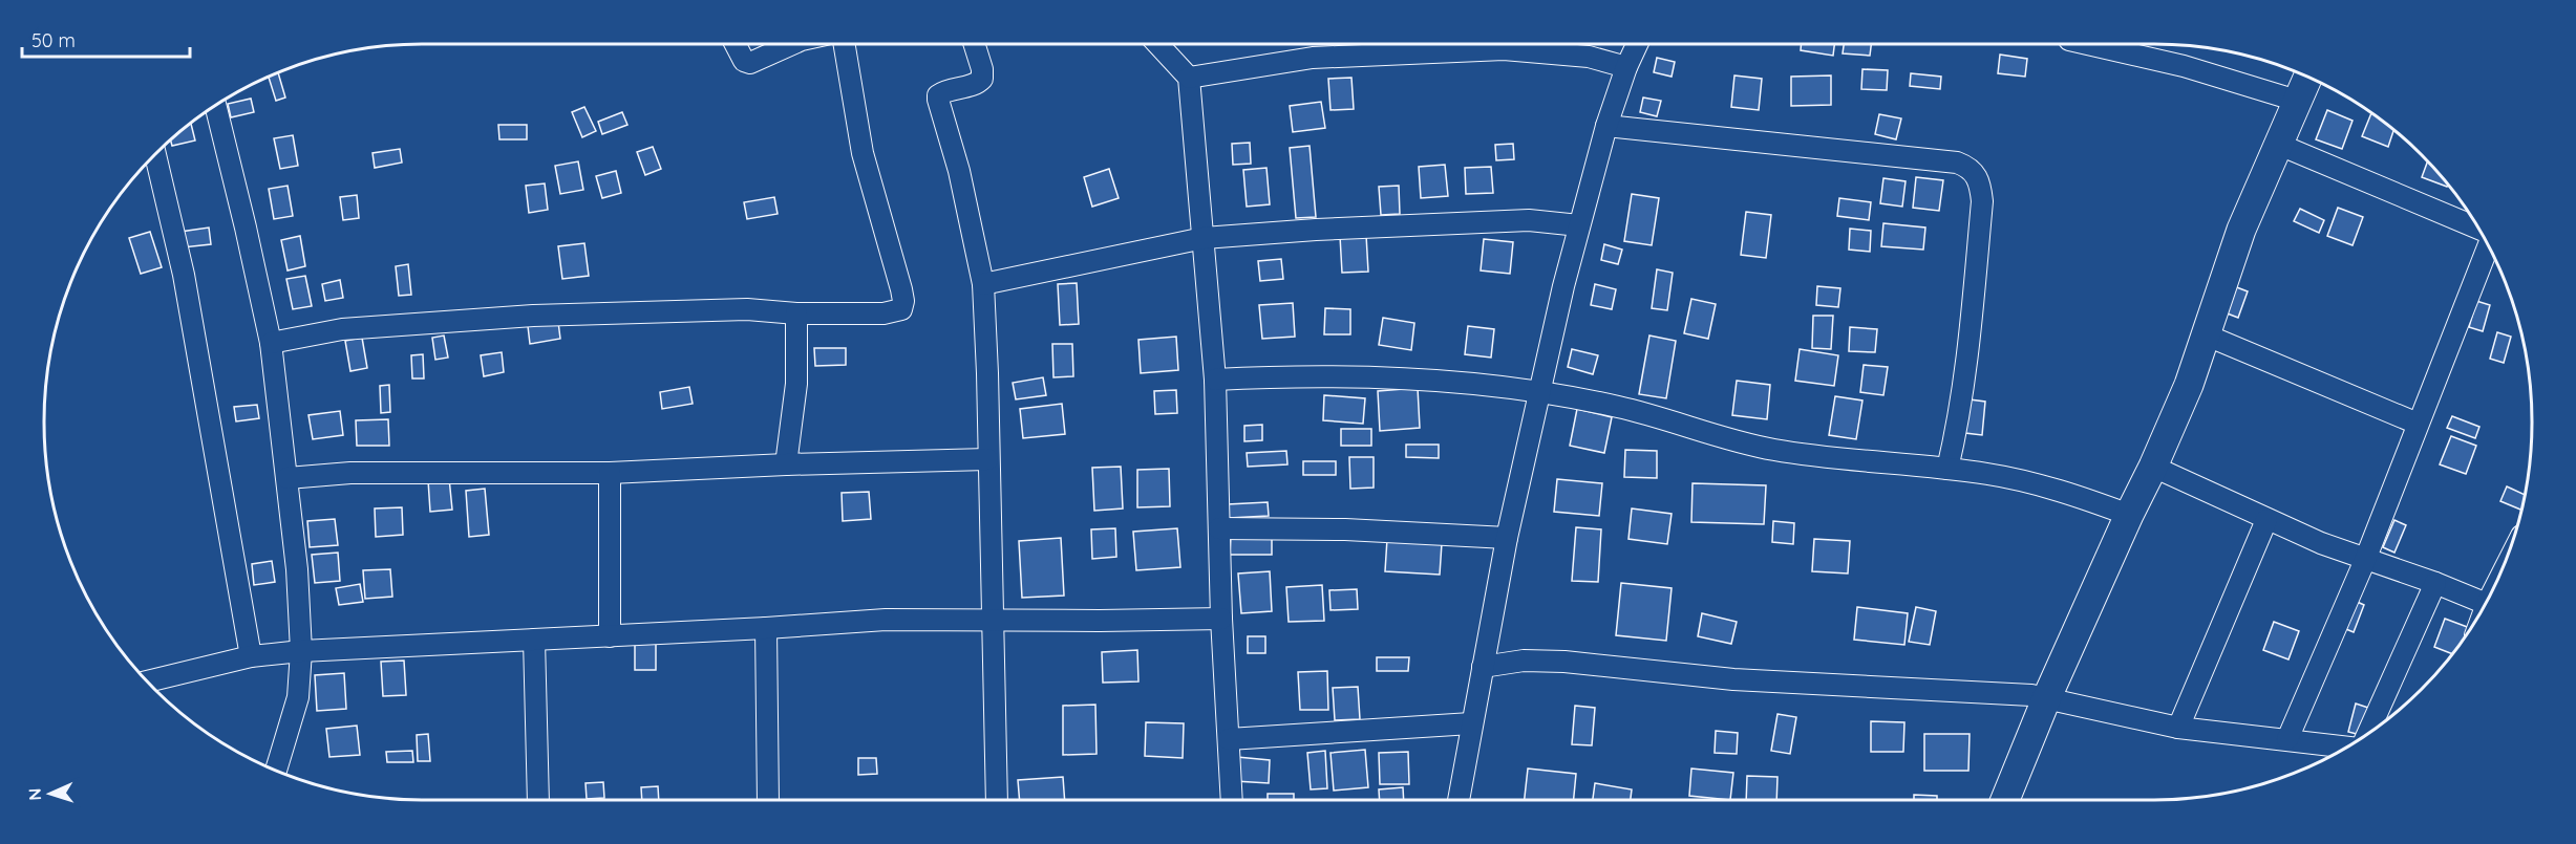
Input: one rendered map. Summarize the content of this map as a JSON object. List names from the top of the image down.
{
  "scale_bar": "50 m",
  "north": "left"
}
